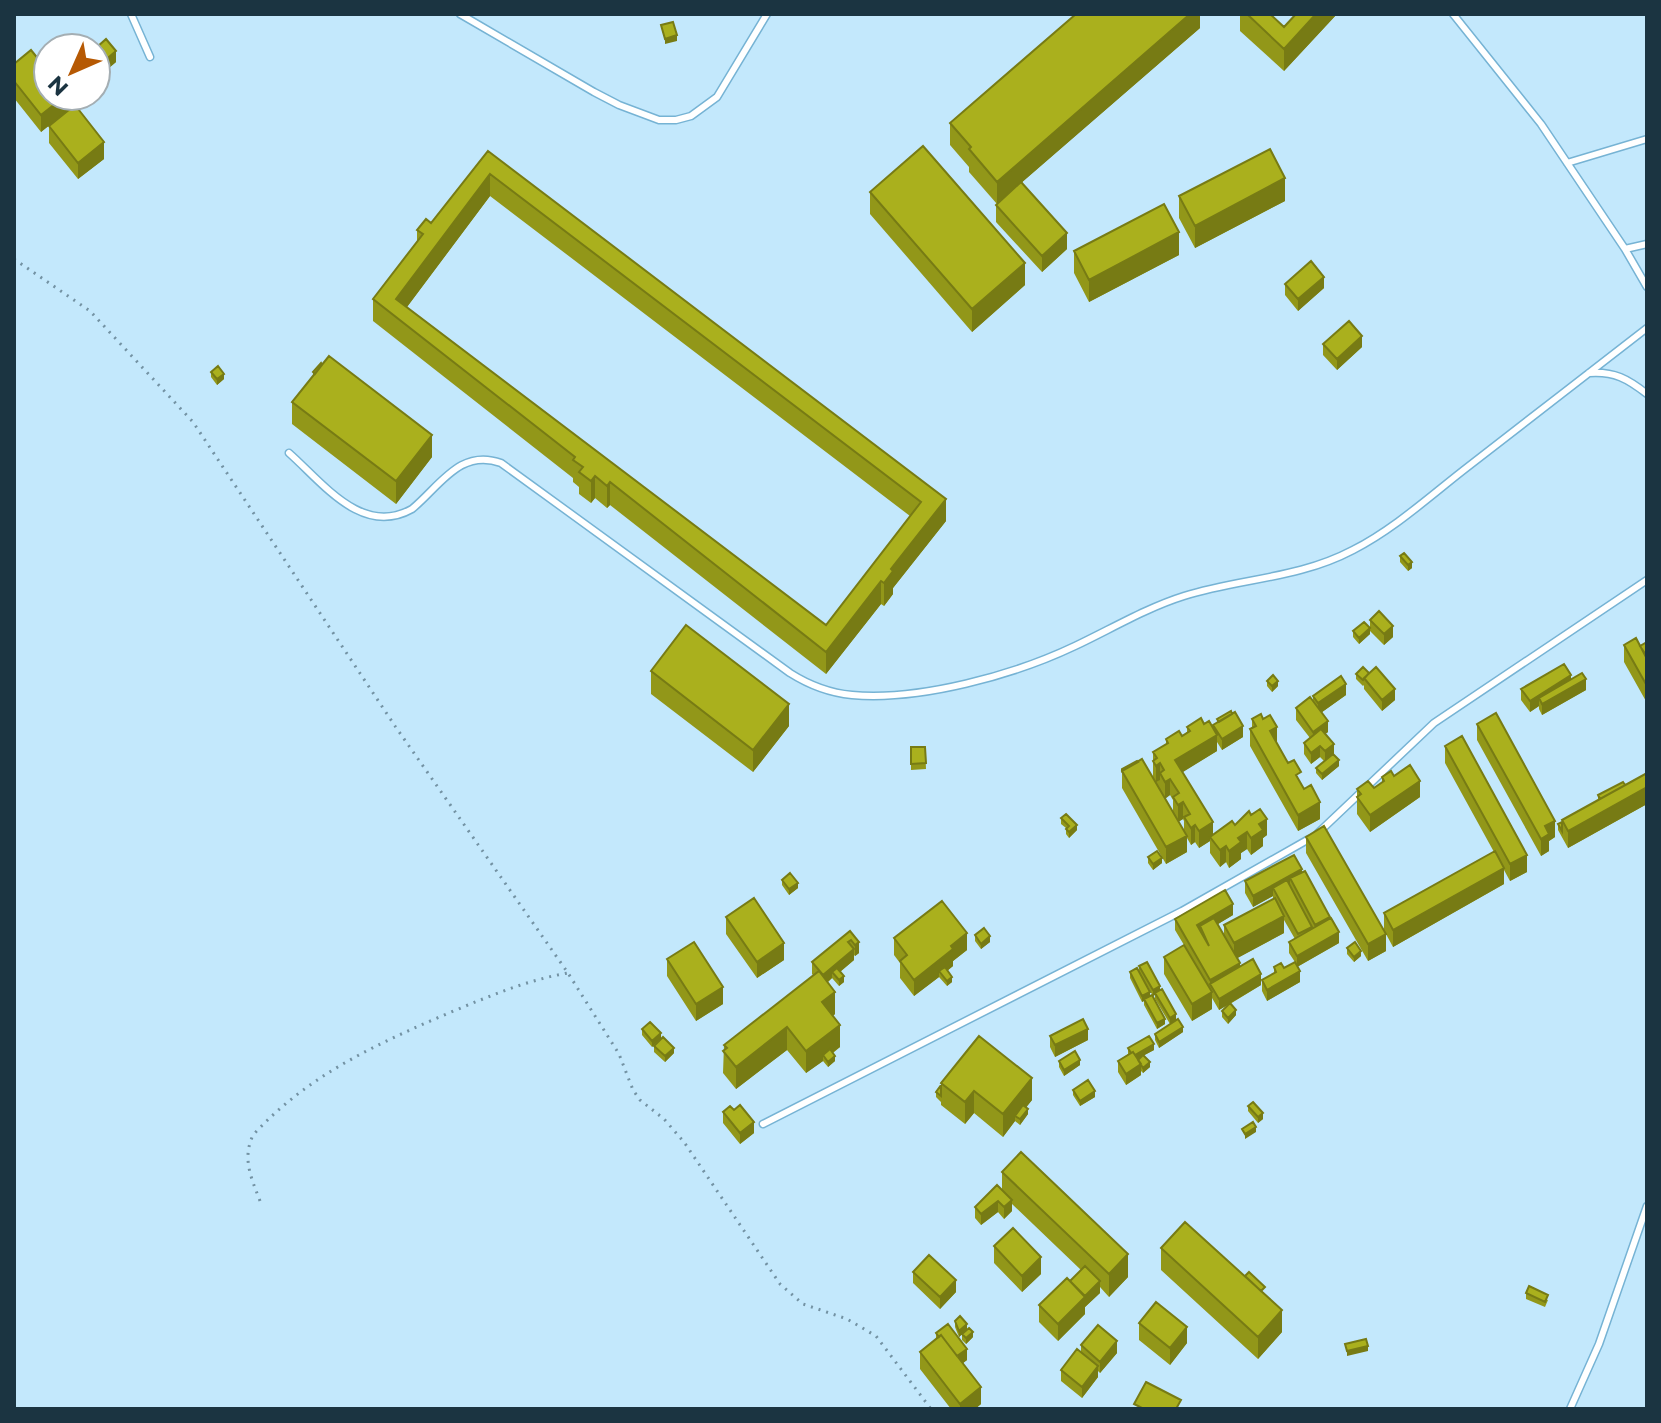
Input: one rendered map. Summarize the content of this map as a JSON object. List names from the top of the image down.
{
  "north": "bottom left"
}
